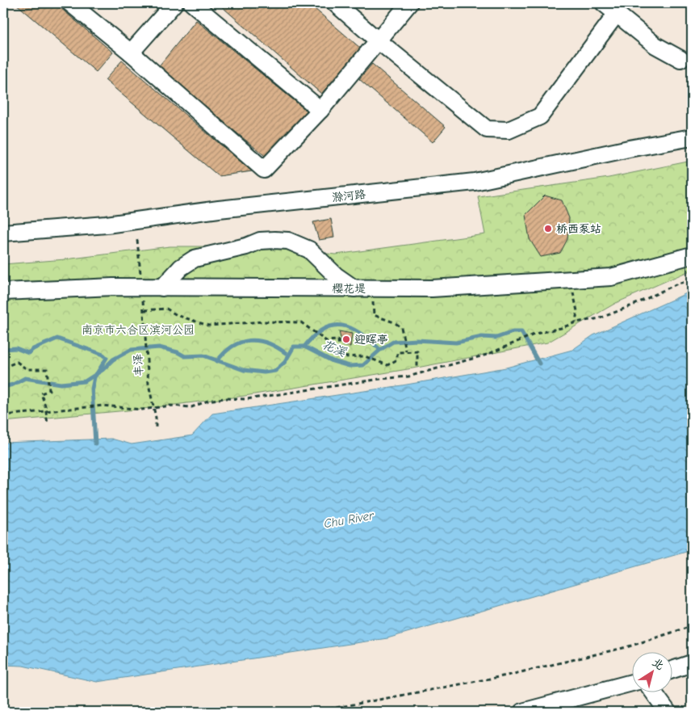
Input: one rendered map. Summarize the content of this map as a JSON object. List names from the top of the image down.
{
  "streets": {
    "street": ["滁河路", "樱花堤"],
    "path": ["丰泽"]
  },
  "water": ["花溪", "Chu River"],
  "parks": ["南京市六合区滨河公园"],
  "places": ["桥西泵站", "迎晖亭"],
  "north": "top right"
}
